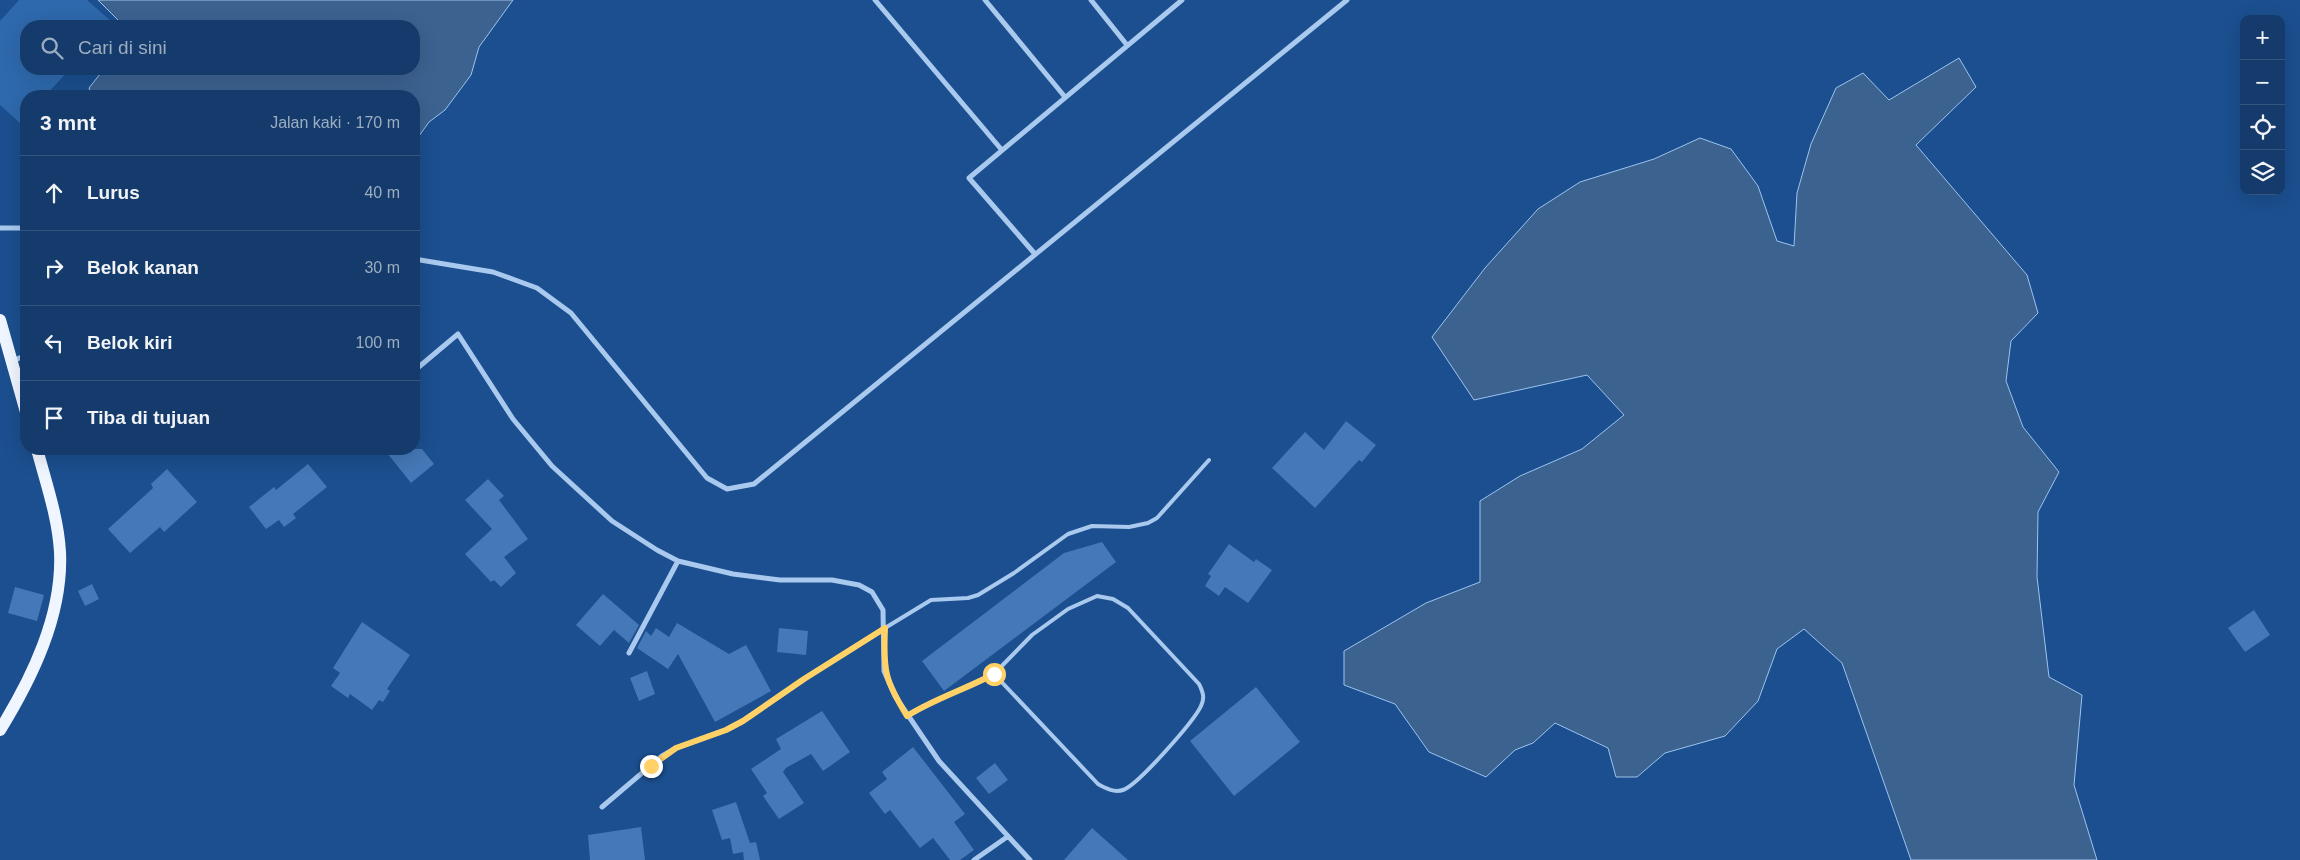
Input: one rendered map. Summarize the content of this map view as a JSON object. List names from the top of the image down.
{
  "page": {
    "map_buttons": ["+", "−"],
    "search": "Cari di sini",
    "heading": ["3 mnt", "Jalan kaki · 170 m"],
    "list": [
      ["Lurus", "40 m"],
      ["Belok kanan", "30 m"],
      ["Belok kiri", "100 m"],
      "Tiba di tujuan"
    ]
  }
}
